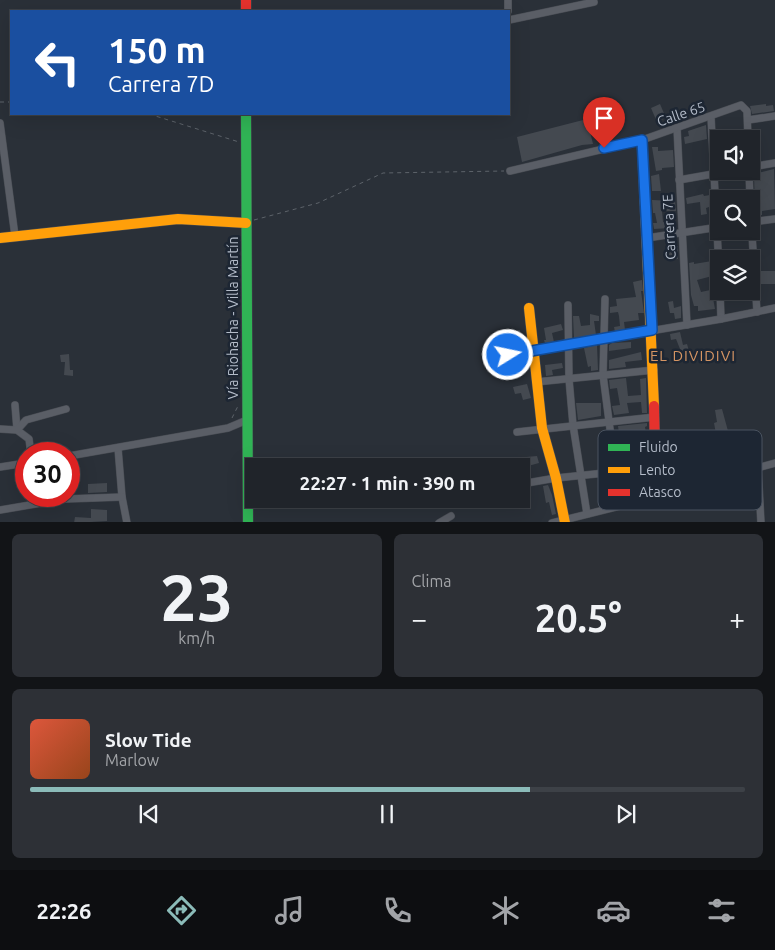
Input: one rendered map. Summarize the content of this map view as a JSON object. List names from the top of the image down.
{
  "streets": {
    "street": ["Calle 65", "Carrera 7E", "Vía Riohacha - Villa Martín"]
  },
  "crossings": [
    ["Calle 65", "Carrera 7E"]
  ],
  "districts": ["EL DIVIDIVI"],
  "legend": ["Fluido", "Lento", "Atasco"],
  "page": {
    "turn": ["150 m", "Carrera 7D"],
    "limit": "30",
    "trip": "22:27 · 1 min · 390 m",
    "tile": [
      ["23", "km/h"],
      "Clima"
    ],
    "heat": ["−", "20.5°", "+"],
    "song": ["Slow Tide", "Marlow"],
    "tabs": "22:26"
  }
}
